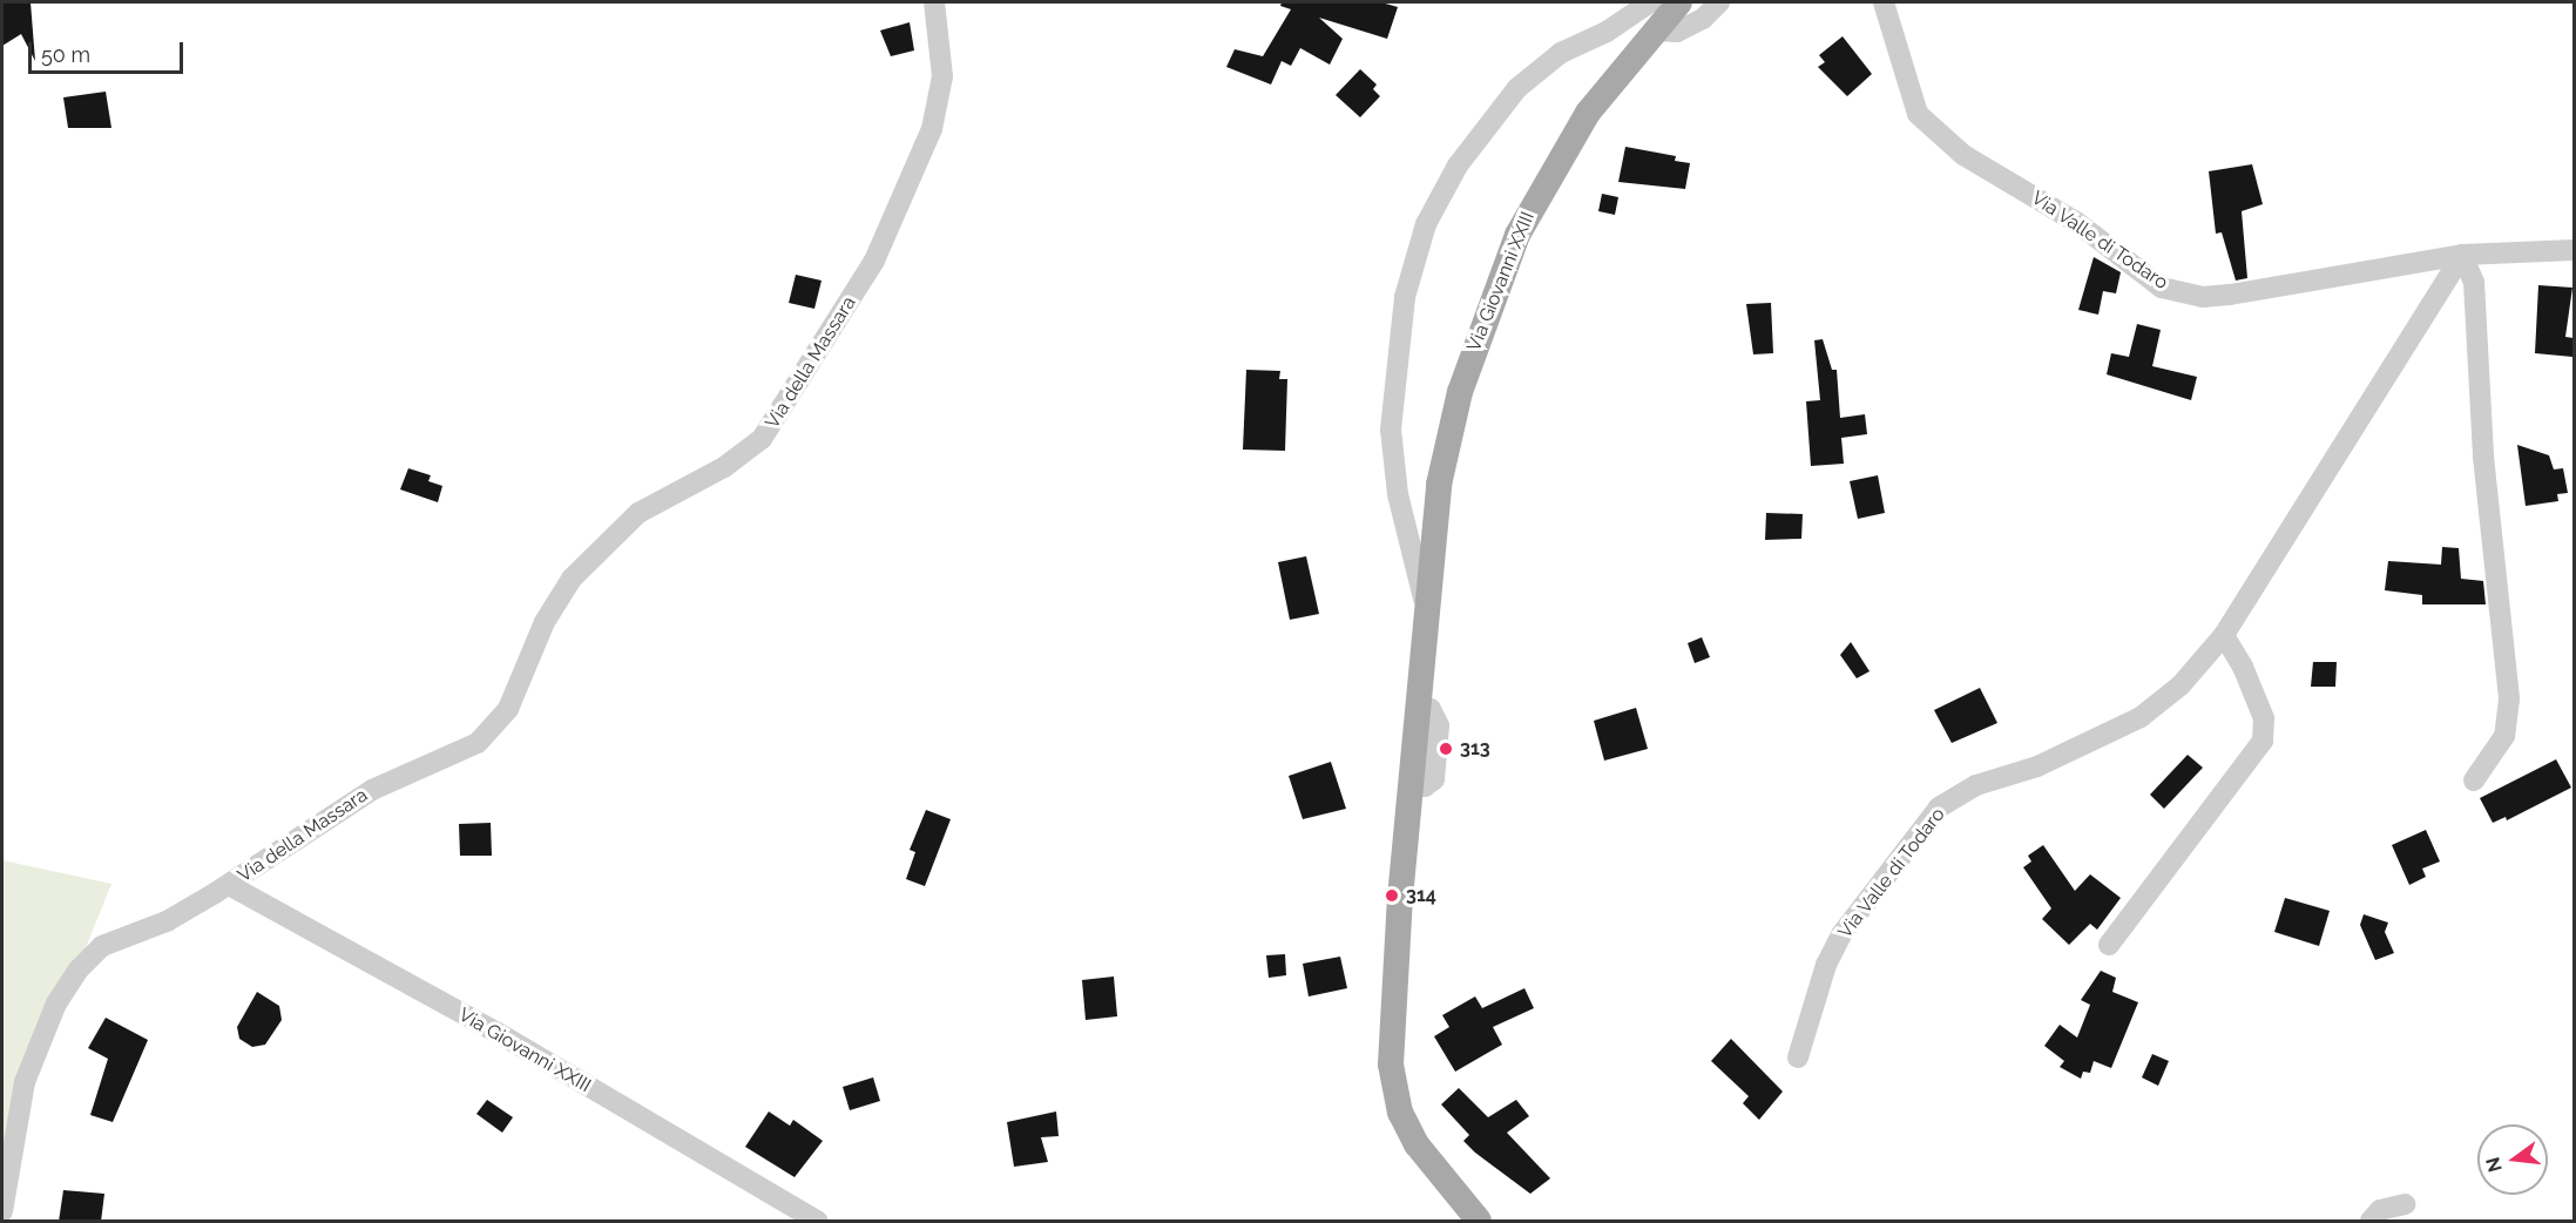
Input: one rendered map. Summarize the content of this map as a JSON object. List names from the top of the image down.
{
  "streets": {
    "main road": ["Via Giovanni XXIII"],
    "street": ["Via Valle di Todaro", "Via della Massara"]
  },
  "crossings": [
    ["Via Giovanni XXIII", "Via della Massara"]
  ],
  "places": ["313", "314"],
  "scale_bar": "50 m",
  "north": "left"
}
